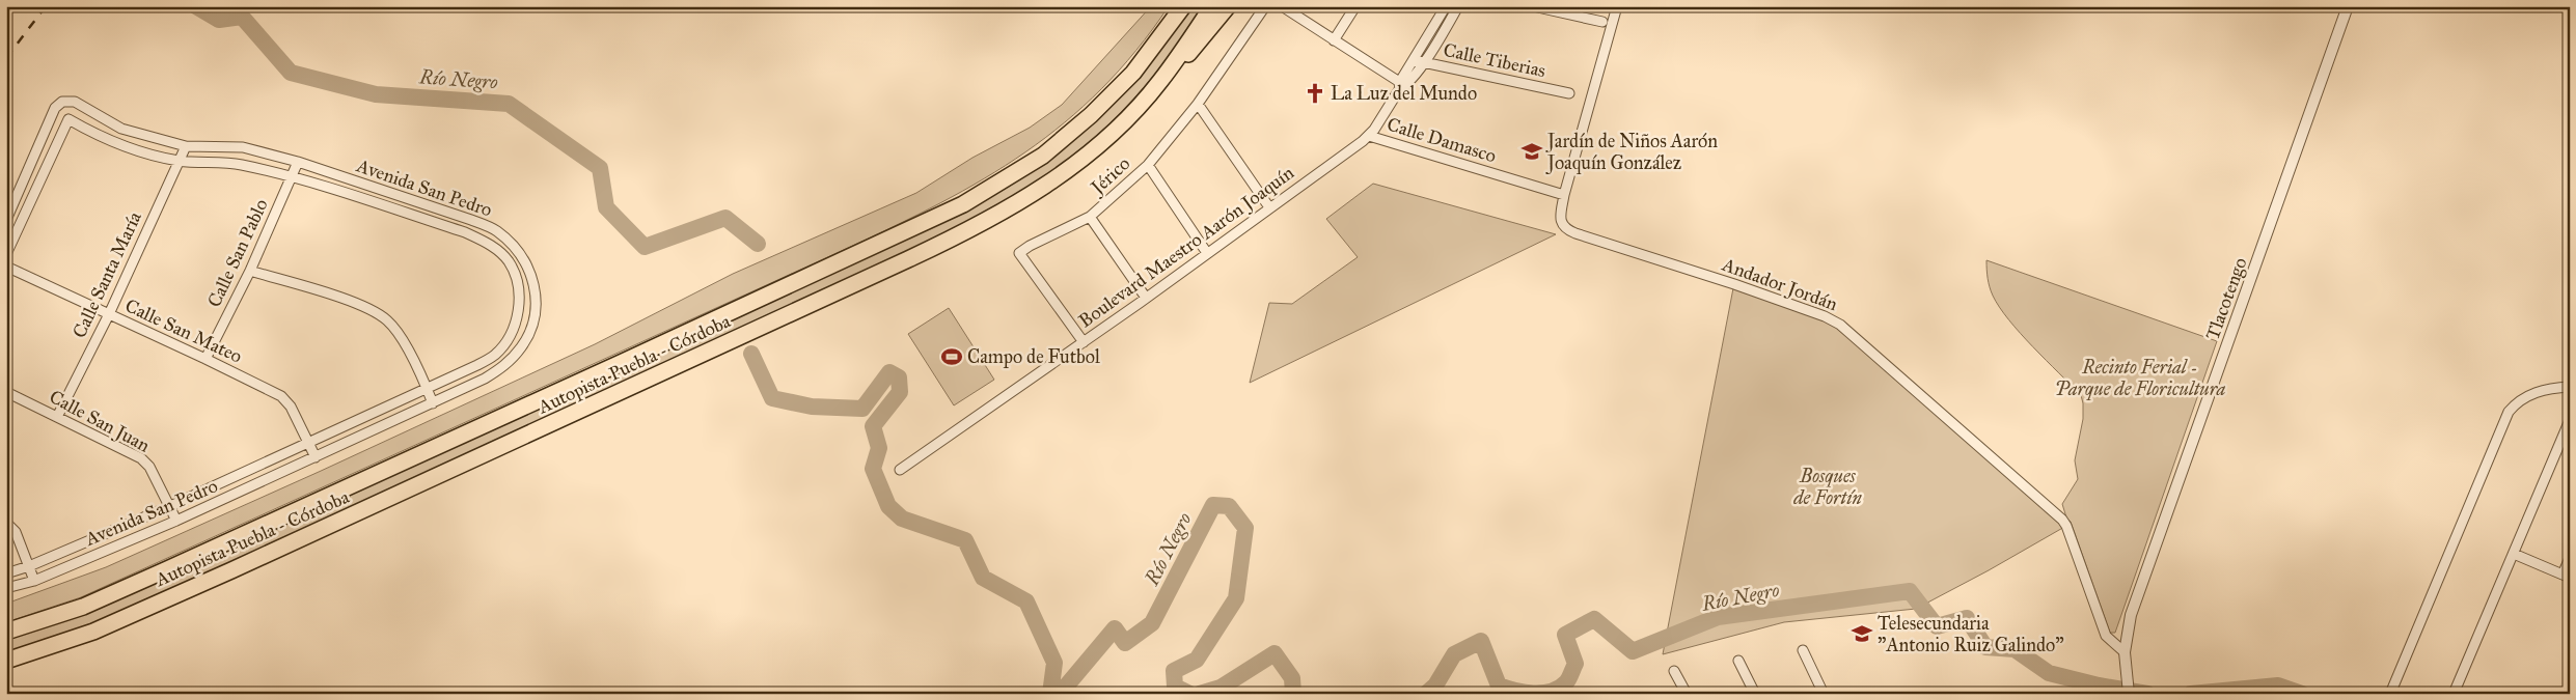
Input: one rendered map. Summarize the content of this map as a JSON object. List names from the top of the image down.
{
  "streets": {
    "highway": ["Autopista Puebla - Córdoba"],
    "street": [
      "Calle Tiberias",
      "Calle Damasco",
      "Jérico",
      "Avenida San Pedro",
      "Boulevard Maestro Aarón Joaquín",
      "Calle San Pablo",
      "Calle Santa María",
      "Andador Jordán",
      "Tlacotengo",
      "Calle San Mateo",
      "Calle San Juan"
    ]
  },
  "crossings": [
    ["Calle Tiberias", "Boulevard Maestro Aarón Joaquín"],
    ["Calle Damasco", "Boulevard Maestro Aarón Joaquín"],
    ["Calle Damasco", "Andador Jordán"],
    ["Jérico", "Boulevard Maestro Aarón Joaquín"],
    ["Avenida San Pedro", "Calle San Pablo"],
    ["Avenida San Pedro", "Calle Santa María"],
    ["Avenida San Pedro", "Calle San Mateo"],
    ["Avenida San Pedro", "Calle San Juan"],
    ["Calle San Pablo", "Calle San Mateo"],
    ["Calle Santa María", "Calle San Mateo"],
    ["Calle Santa María", "Calle San Juan"],
    ["Andador Jordán", "Tlacotengo"]
  ],
  "water": ["Río Negro"],
  "parks": ["Recinto Ferial - Parque de Floricultura", "Bosques de Fortín"],
  "places": {
    "church": ["La Luz del Mundo"],
    "school or university": ["Jardín de Niños Aarón Joaquín González", "Telesecundaria \"Antonio Ruiz Galindo\""],
    "sports": ["Campo de Futbol"]
  }
}
